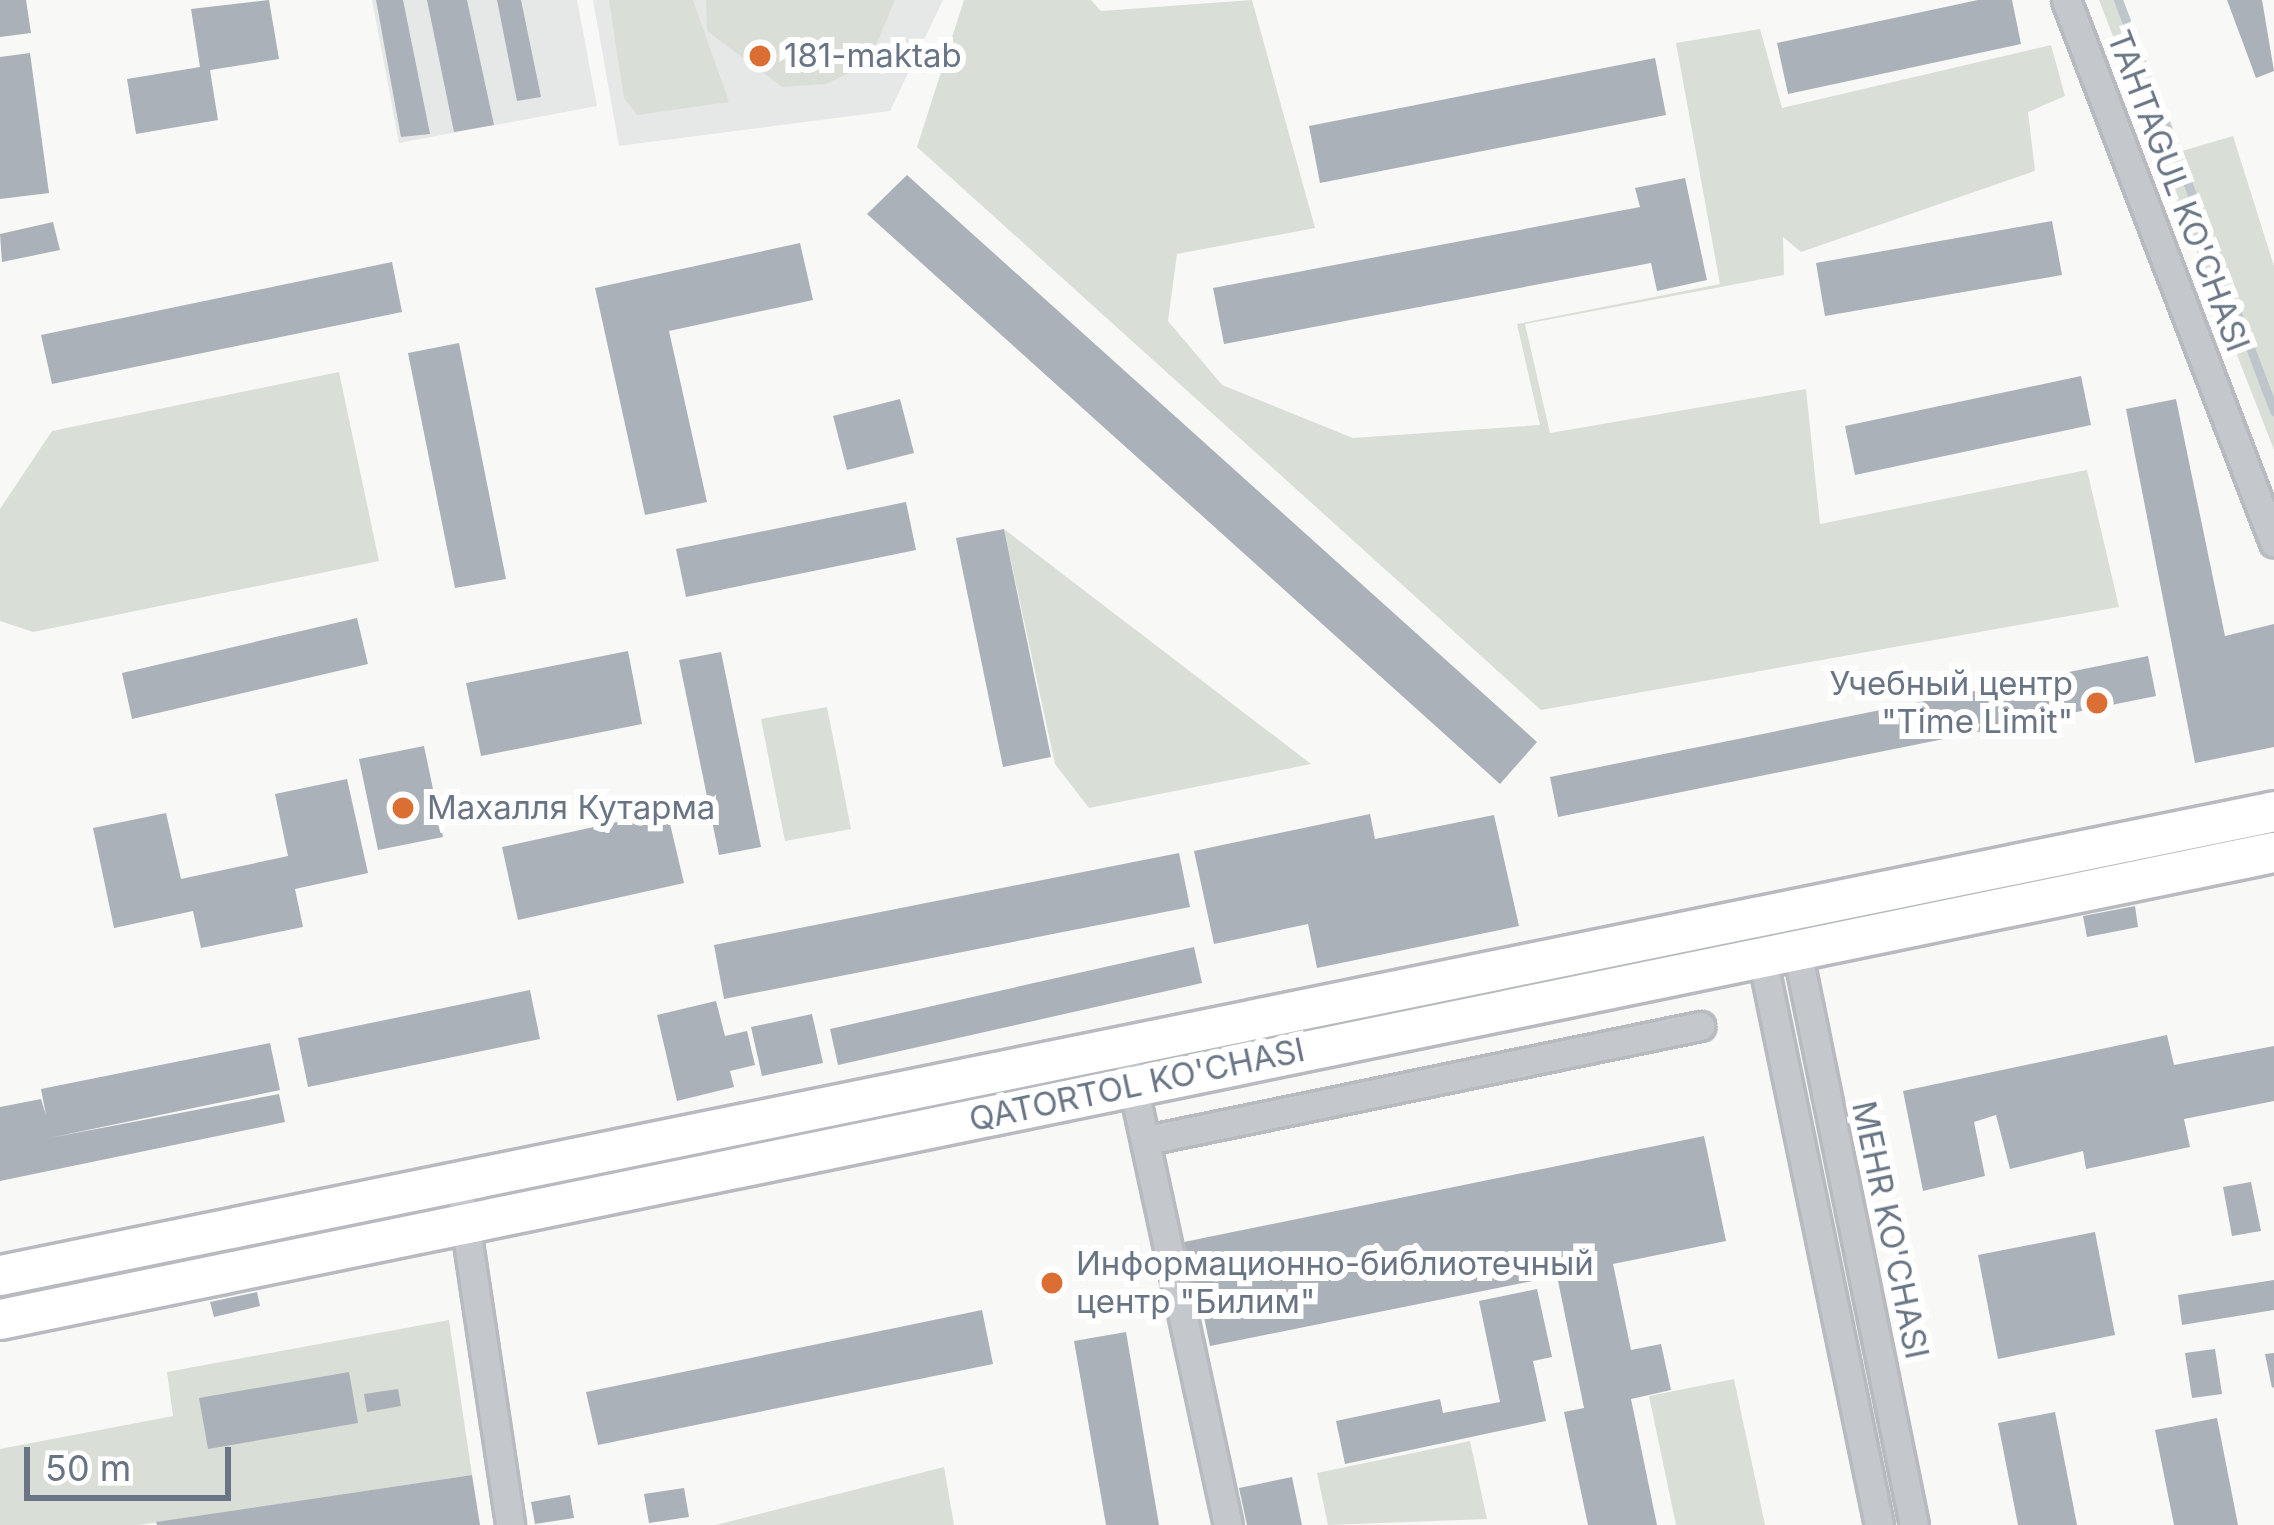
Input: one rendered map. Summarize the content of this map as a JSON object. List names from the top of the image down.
{
  "streets": {
    "main road": ["QATORTOL KO'CHASI"],
    "street": ["TAHTAGUL KO'CHASI", "MEHR KO'CHASI"]
  },
  "crossings": [
    ["QATORTOL KO'CHASI", "MEHR KO'CHASI"]
  ],
  "places": [
    "181-maktab",
    "Учебный центр \"Time Limit\"",
    "Махалля Кутарма",
    "Информационно-библиотечный центр \"Билим\""
  ],
  "scale_bar": "50 m"
}
